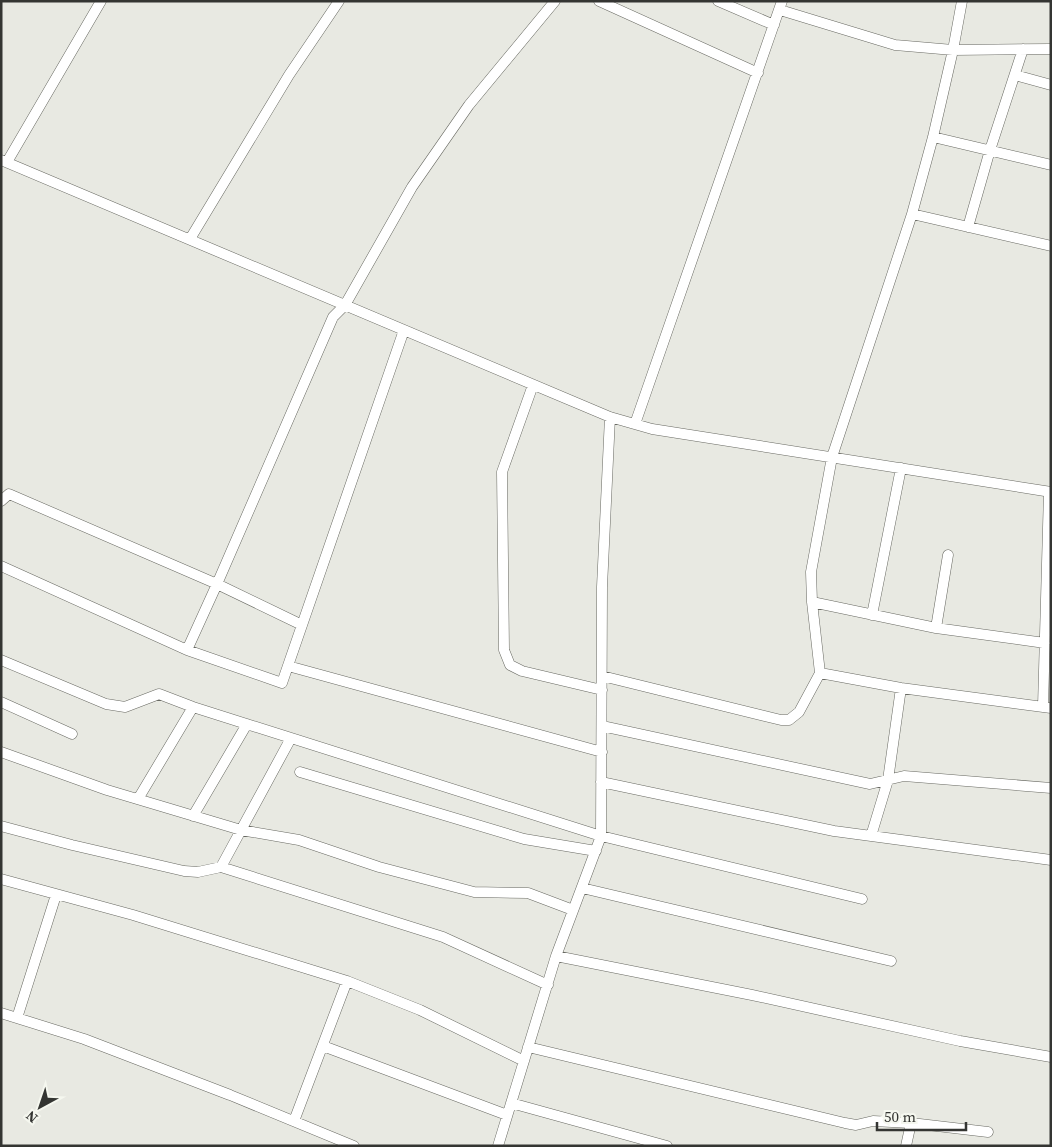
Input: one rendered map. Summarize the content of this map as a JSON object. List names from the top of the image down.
{
  "scale_bar": "50 m",
  "north": "bottom left"
}
